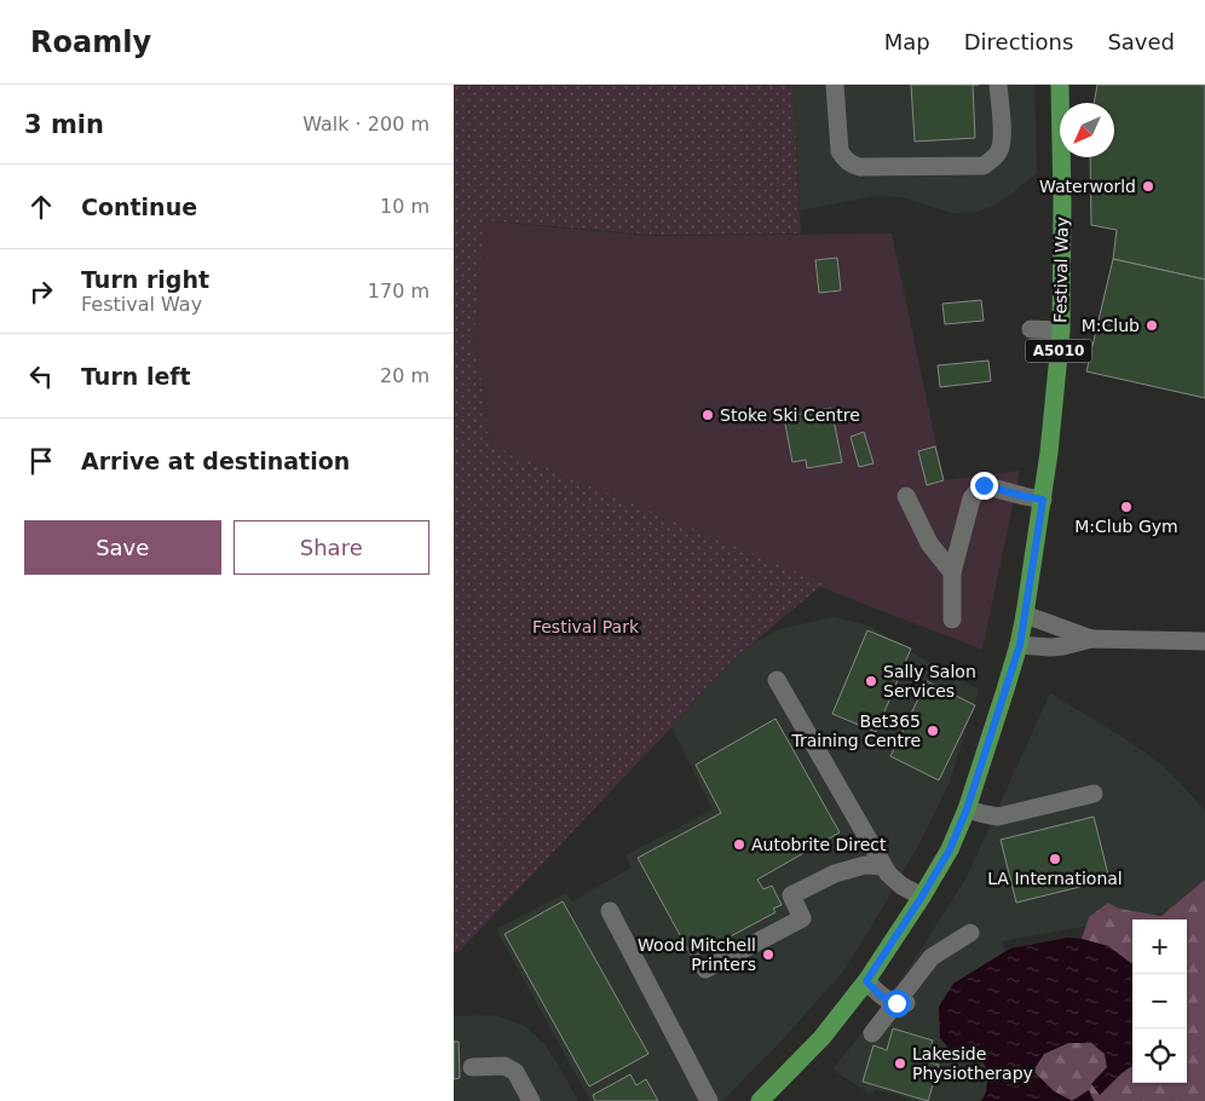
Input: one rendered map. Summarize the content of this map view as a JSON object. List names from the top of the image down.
{
  "streets": {
    "main road": ["Festival Way", "A5010"]
  },
  "parks": ["Festival Park"],
  "places": [
    "Waterworld",
    "M:Club",
    "Stoke Ski Centre",
    "M:Club Gym",
    "Sally Salon Services",
    "Bet365 Training Centre",
    "Autobrite Direct",
    "LA International",
    "Wood Mitchell Printers",
    "Lakeside Physiotherapy"
  ],
  "north": "bottom left",
  "page": {
    "header": "Roamly",
    "nav": ["Map", "Directions", "Saved"],
    "heading": ["3 min", "Walk · 200 m"],
    "list": [
      ["Continue", "10 m"],
      ["Turn right", "Festival Way", "170 m"],
      ["Turn left", "20 m"],
      "Arrive at destination"
    ],
    "buttons": ["Save", "Share"],
    "map_buttons": ["+", "−"]
  }
}
